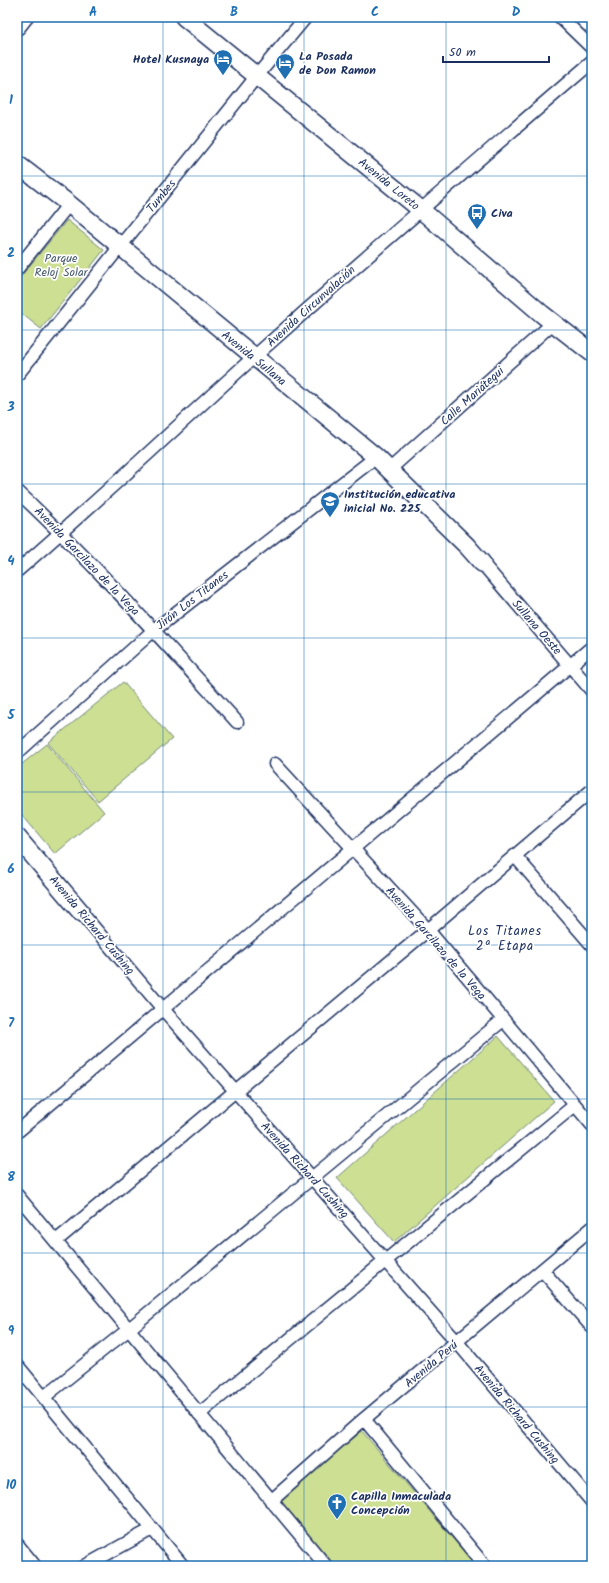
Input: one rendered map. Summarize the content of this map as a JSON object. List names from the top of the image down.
{
  "streets": {
    "street": [
      "Avenida Loreto",
      "Tumbes",
      "Avenida Circunvalación",
      "Avenida Sullana",
      "Calle Mariátegui",
      "Avenida Garcilazo de la Vega",
      "Jirón Los Titanes",
      "Sullana Oeste",
      "Avenida Richard Cushing",
      "Avenida Perú"
    ]
  },
  "crossings": [
    ["Avenida Loreto", "Tumbes"],
    ["Avenida Loreto", "Avenida Circunvalación"],
    ["Avenida Loreto", "Calle Mariátegui"],
    ["Tumbes", "Avenida Sullana"],
    ["Avenida Circunvalación", "Avenida Sullana"],
    ["Avenida Circunvalación", "Avenida Garcilazo de la Vega"],
    ["Avenida Sullana", "Calle Mariátegui"],
    ["Avenida Sullana", "Jirón Los Titanes"],
    ["Avenida Sullana", "Sullana Oeste"],
    ["Avenida Garcilazo de la Vega", "Jirón Los Titanes"],
    ["Avenida Richard Cushing", "Avenida Perú"]
  ],
  "districts": ["Los Titanes 2ª Etapa"],
  "parks": ["Parque Reloj Solar"],
  "places": {
    "hotel": ["Hotel Kusnaya", "La Posada de Don Ramon"],
    "bus stop": ["Civa"],
    "school or university": ["Institución educativa inicial No. 225"],
    "church": ["Capilla Inmaculada Concepción"]
  },
  "scale_bar": "50 m",
  "grid": {
    "columns": [
      "A",
      "B",
      "C",
      "D"
    ],
    "rows": [
      "1",
      "2",
      "3",
      "4",
      "5",
      "6",
      "7",
      "8",
      "9",
      "10"
    ]
  }
}
